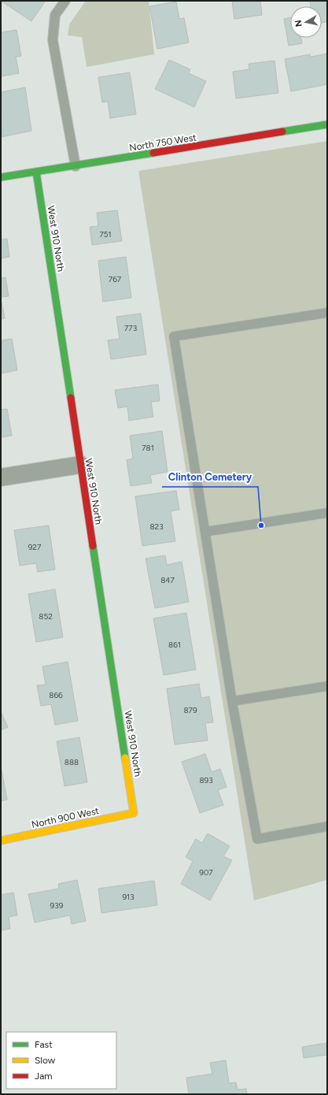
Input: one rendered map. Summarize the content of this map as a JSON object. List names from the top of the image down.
{
  "streets": {
    "street": ["North 750 West", "West 910 North", "North 900 West"]
  },
  "crossings": [
    ["North 750 West", "West 910 North"],
    ["West 910 North", "North 900 West"]
  ],
  "places": ["Clinton Cemetery"],
  "house_numbers": [
    "751",
    "767",
    "773",
    "781",
    "823",
    "927",
    "847",
    "852",
    "861",
    "866",
    "879",
    "888",
    "893",
    "907",
    "913",
    "939"
  ],
  "legend": ["Fast", "Slow", "Jam"],
  "north": "left"
}
